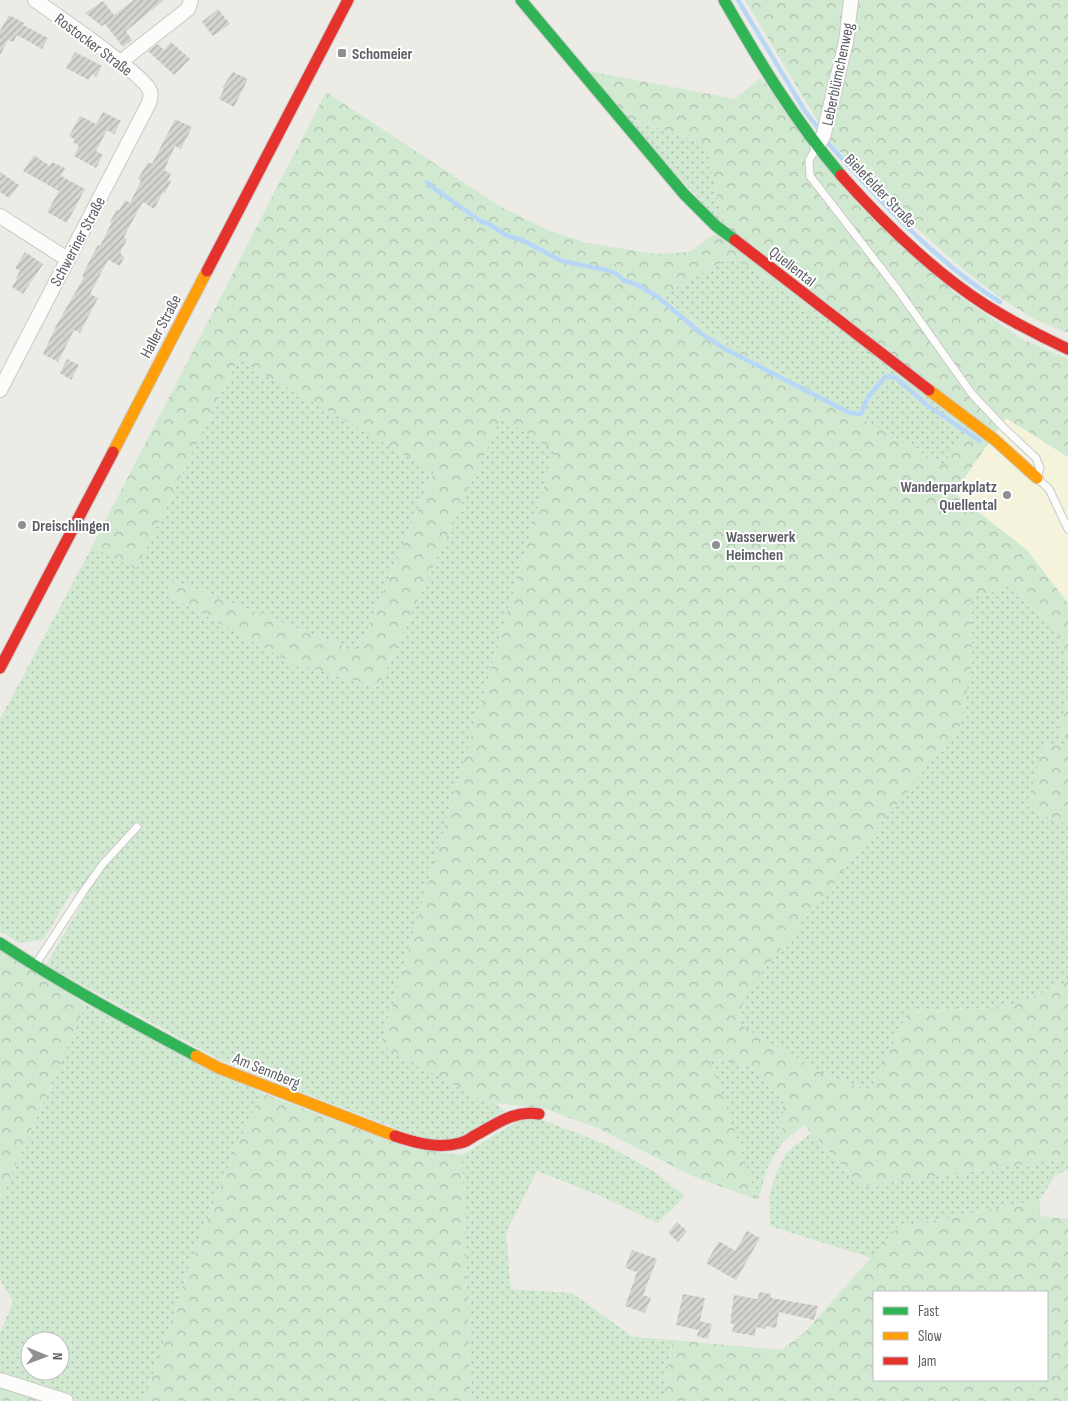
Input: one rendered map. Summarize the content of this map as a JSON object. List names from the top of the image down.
{
  "streets": {
    "street": [
      "Rostocker Straße",
      "Leberblümchenweg",
      "Bielefelder Straße",
      "Schweriner Straße",
      "Quellental",
      "Haller Straße",
      "Am Sennberg"
    ]
  },
  "crossings": [
    ["Rostocker Straße", "Schweriner Straße"],
    ["Leberblümchenweg", "Bielefelder Straße"]
  ],
  "places": {
    "transit": ["Schomeier"],
    "other": ["Wanderparkplatz Quellental", "Dreischlingen", "Wasserwerk Heimchen"]
  },
  "legend": ["Fast", "Slow", "Jam"],
  "north": "right"
}
